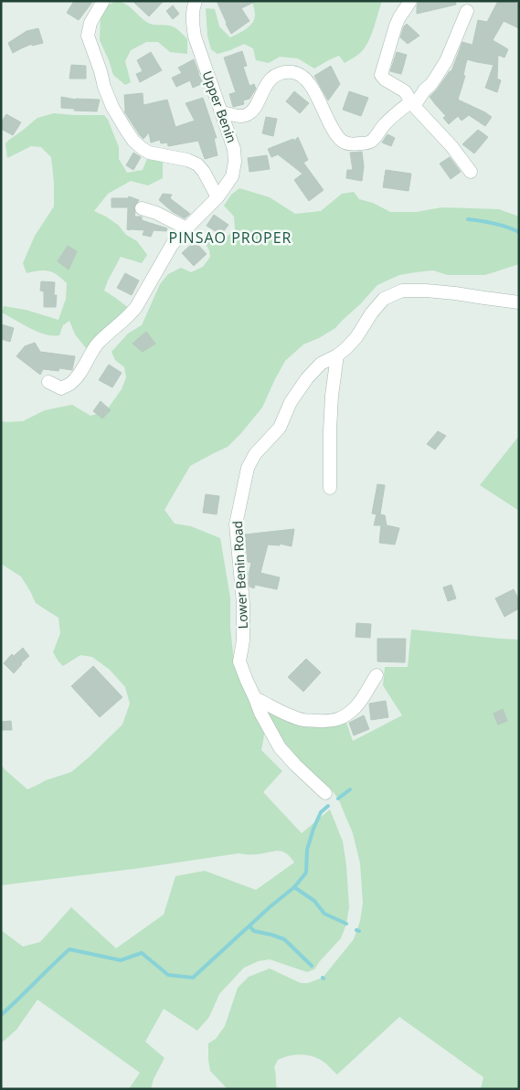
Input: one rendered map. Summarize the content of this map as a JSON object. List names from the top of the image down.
{
  "streets": {
    "street": ["Upper Benin", "Lower Benin Road"]
  },
  "districts": ["PINSAO PROPER"]
}
